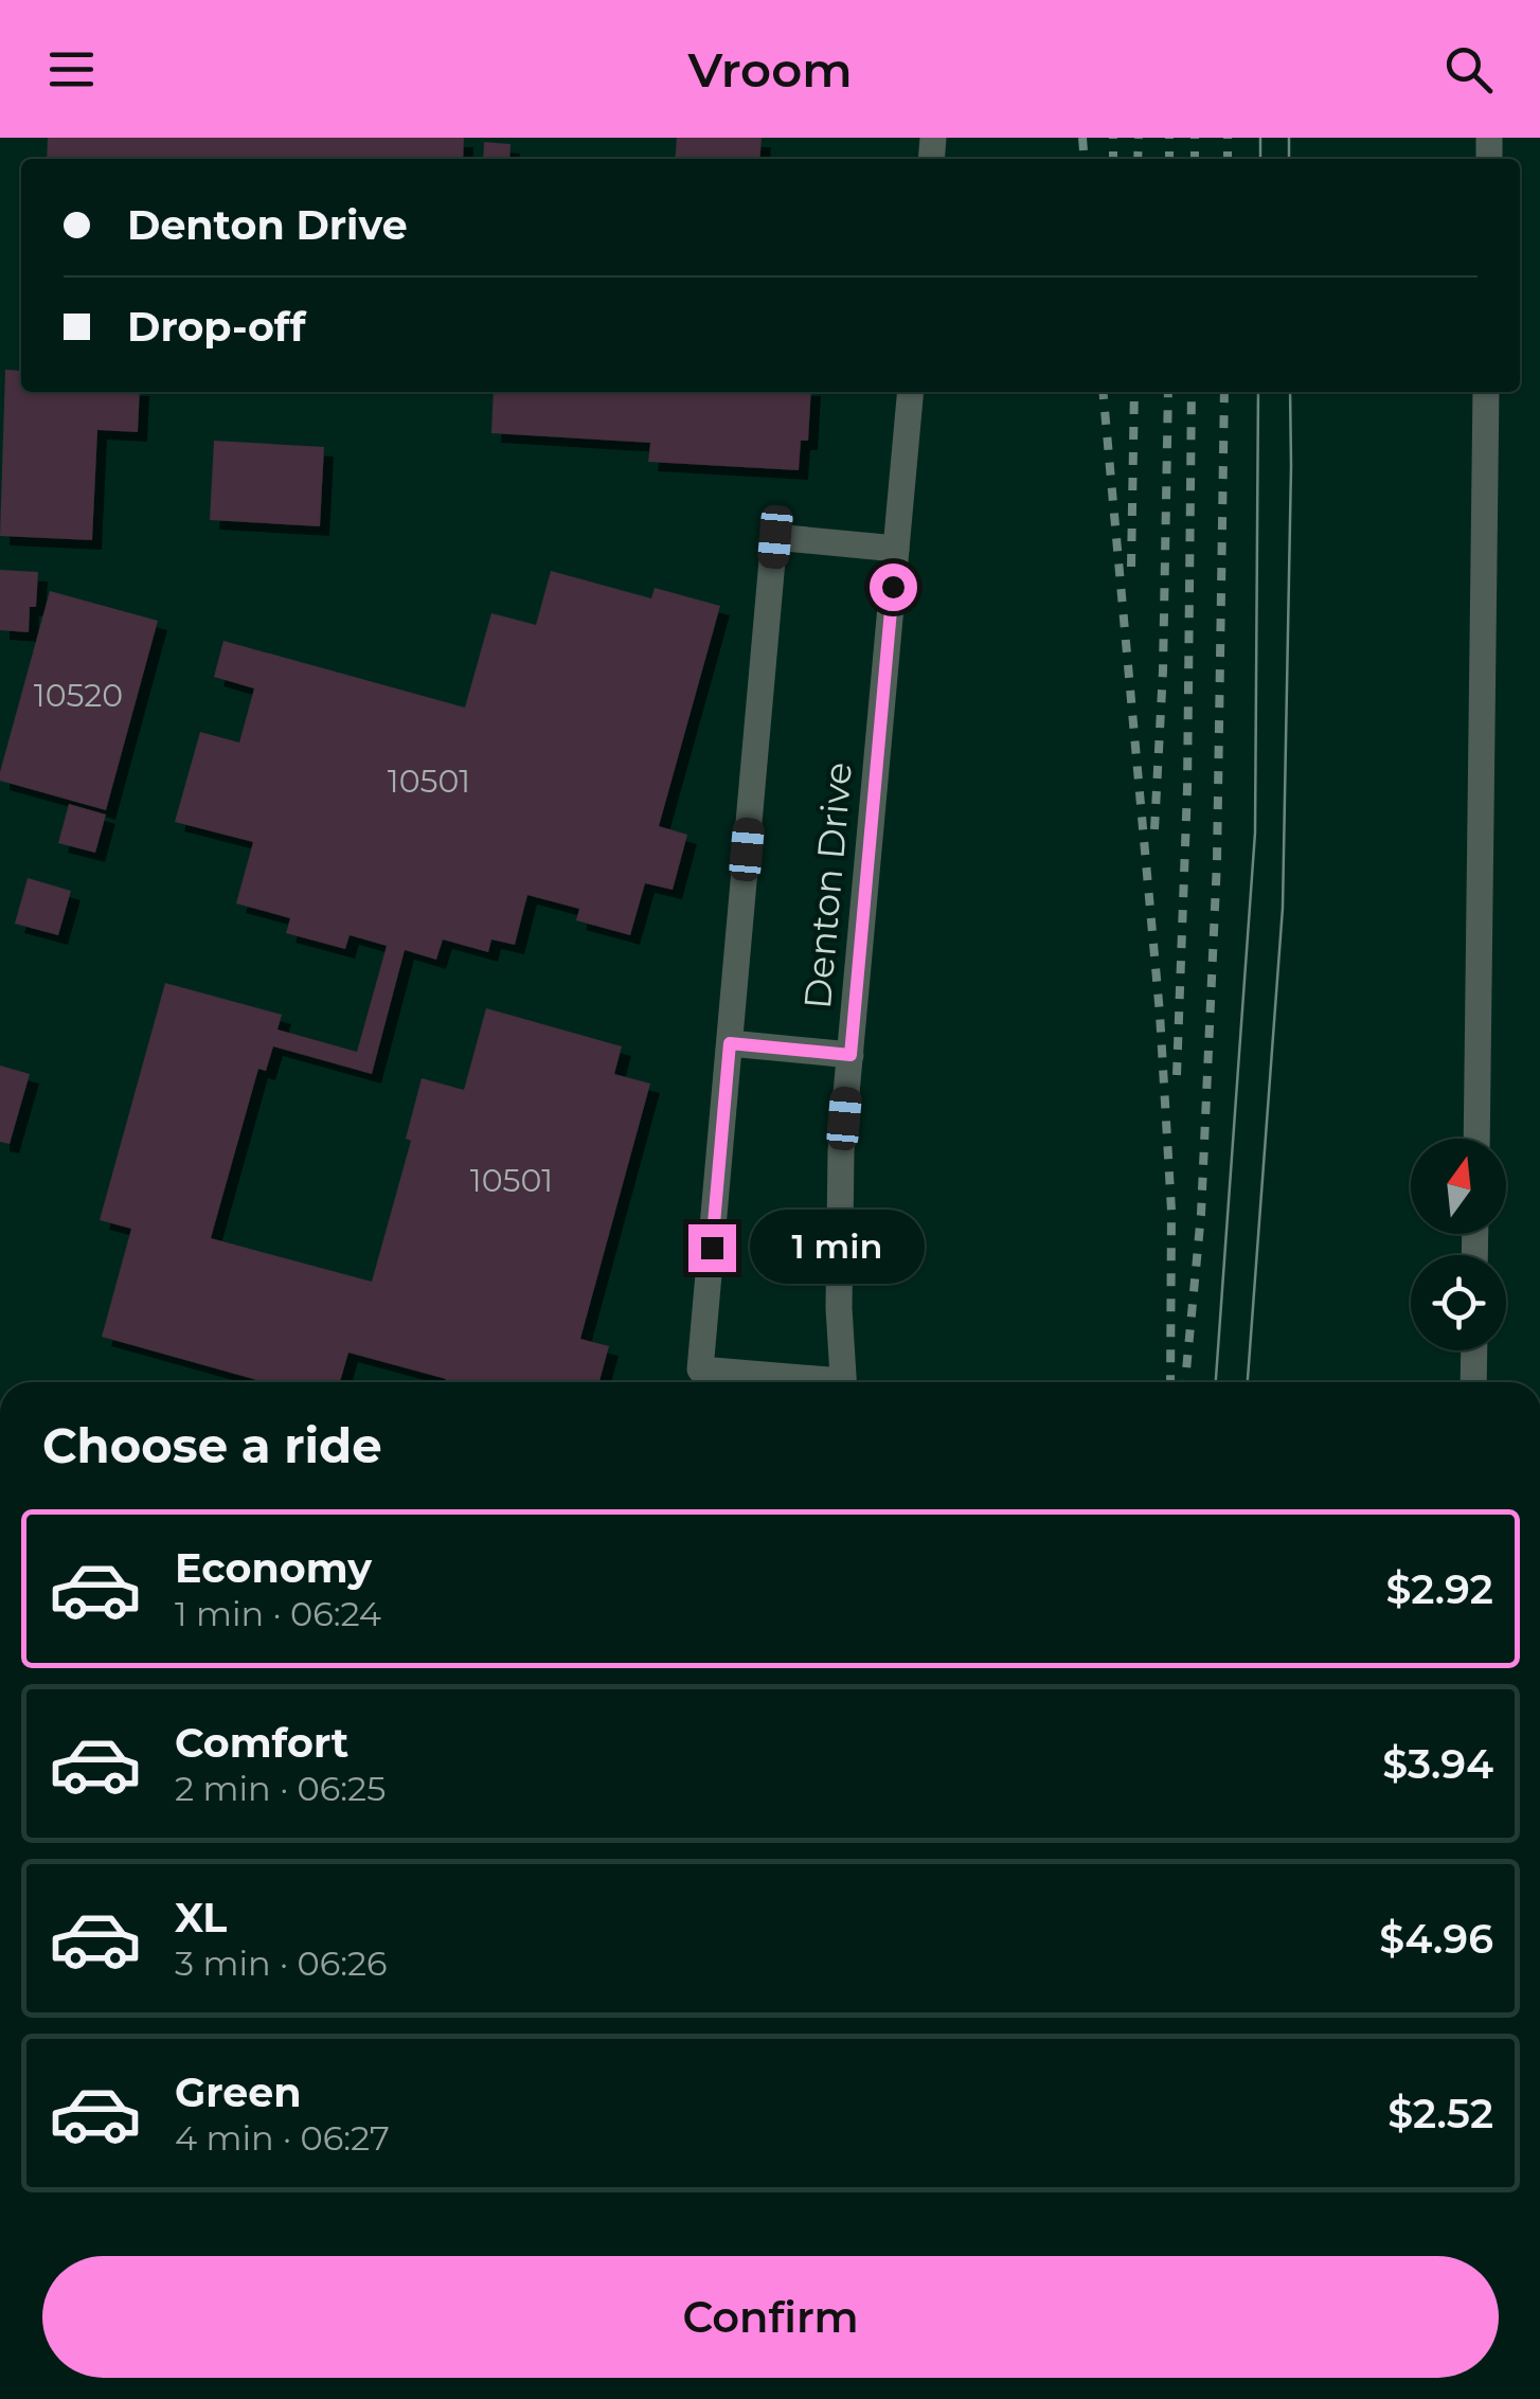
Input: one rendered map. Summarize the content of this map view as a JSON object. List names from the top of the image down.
{
  "streets": {
    "street": ["Denton Drive"]
  },
  "house_numbers": ["10520", "10501", "10501"],
  "north": "top",
  "page": {
    "header": "Vroom",
    "banner": ["Denton Drive", "Drop-off"],
    "bubble": "1 min",
    "heading": "Choose a ride",
    "list": [
      {
        "name": "Economy",
        "note": "1 min · 06:24",
        "value": "$2.92"
      },
      {
        "name": "Comfort",
        "note": "2 min · 06:25",
        "value": "$3.94"
      },
      {
        "name": "XL",
        "note": "3 min · 06:26",
        "value": "$4.96"
      },
      {
        "name": "Green",
        "note": "4 min · 06:27",
        "value": "$2.52"
      }
    ],
    "buttons": "Confirm"
  }
}
